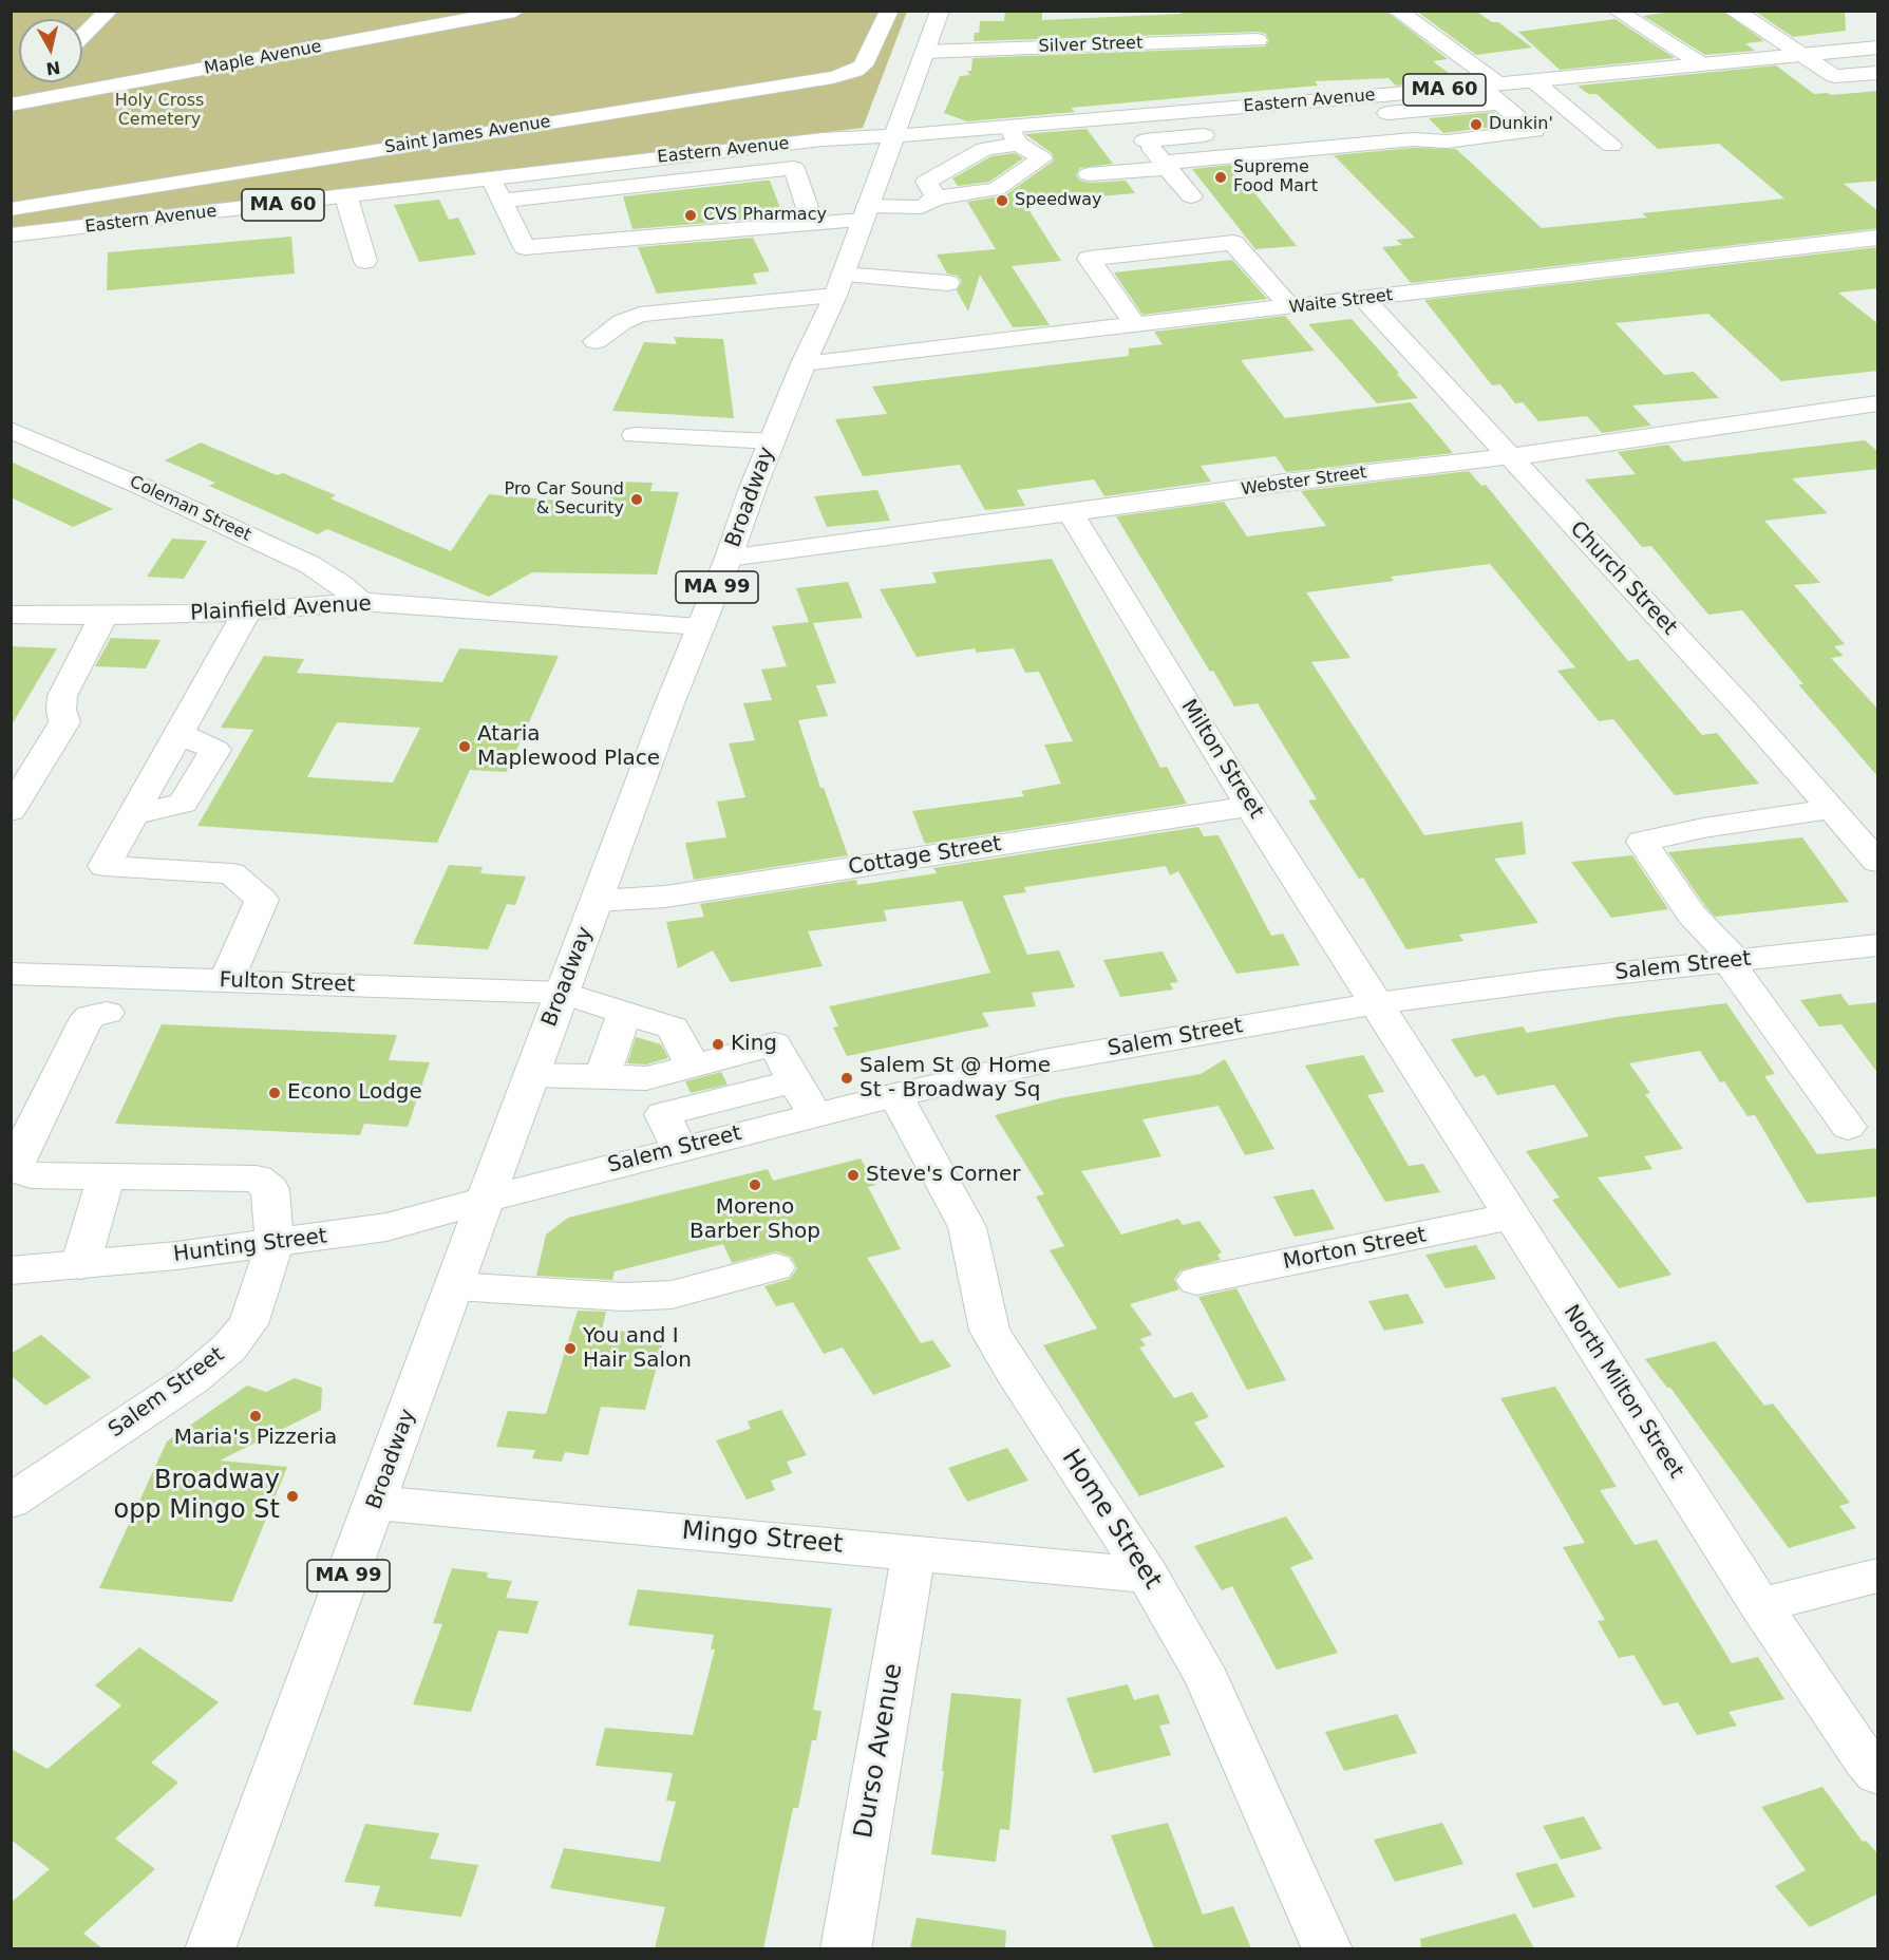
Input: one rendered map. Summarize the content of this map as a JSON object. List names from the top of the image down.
{
  "streets": {
    "street": [
      "Silver Street",
      "Maple Avenue",
      "MA 60",
      "Eastern Avenue",
      "Saint James Avenue",
      "Waite Street",
      "Webster Street",
      "Broadway",
      "Coleman Street",
      "Church Street",
      "MA 99",
      "Plainfield Avenue",
      "Milton Street",
      "Cottage Street",
      "Salem Street",
      "Fulton Street",
      "Hunting Street",
      "Morton Street",
      "North Milton Street",
      "Home Street",
      "Mingo Street",
      "Durso Avenue"
    ]
  },
  "crossings": [
    ["Silver Street", "Broadway"],
    ["Eastern Avenue", "Broadway"],
    ["Waite Street", "Broadway"],
    ["Waite Street", "Church Street"],
    ["Webster Street", "Broadway"],
    ["Webster Street", "Church Street"],
    ["Webster Street", "Milton Street"],
    ["Broadway", "Plainfield Avenue"],
    ["Broadway", "Cottage Street"],
    ["Broadway", "Salem Street"],
    ["Broadway", "Fulton Street"],
    ["Broadway", "Hunting Street"],
    ["Broadway", "Mingo Street"],
    ["Coleman Street", "Plainfield Avenue"],
    ["Milton Street", "Cottage Street"],
    ["Milton Street", "Salem Street"],
    ["Milton Street", "North Milton Street"],
    ["Salem Street", "Hunting Street"],
    ["Salem Street", "North Milton Street"],
    ["Salem Street", "Home Street"],
    ["Morton Street", "North Milton Street"],
    ["Home Street", "Mingo Street"],
    ["Mingo Street", "Durso Avenue"]
  ],
  "parks": ["Holy Cross Cemetery"],
  "places": [
    "Dunkin'",
    "Supreme Food Mart",
    "Speedway",
    "CVS Pharmacy",
    "Pro Car Sound & Security",
    "Ataria Maplewood Place",
    "King",
    "Salem St @ Home St - Broadway Sq",
    "Econo Lodge",
    "Steve's Corner",
    "Moreno Barber Shop",
    "You and I Hair Salon",
    "Maria's Pizzeria",
    "Broadway opp Mingo St"
  ],
  "north": "bottom"
}
